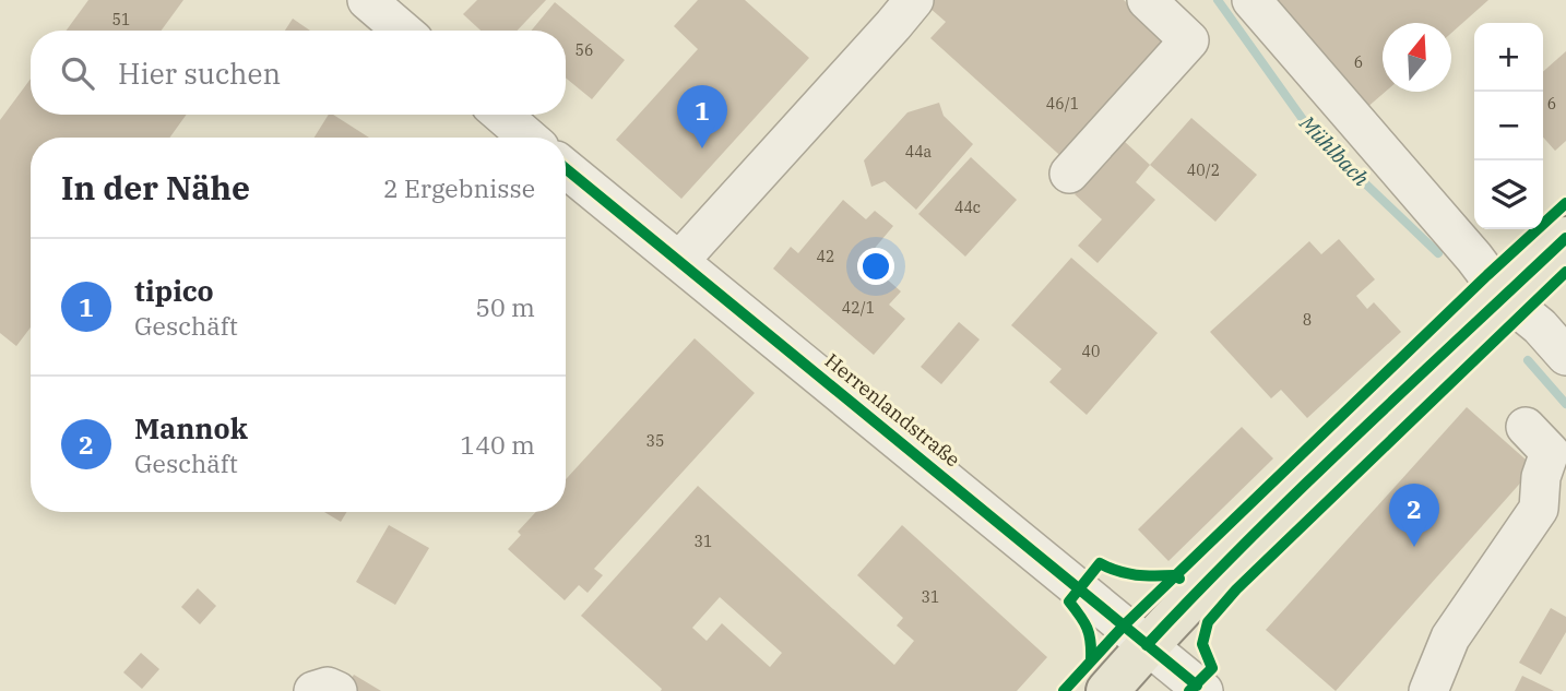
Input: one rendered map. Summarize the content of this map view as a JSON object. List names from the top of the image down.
{
  "streets": {
    "street": ["Herrenlandstraße"]
  },
  "water": ["Mühlbach"],
  "house_numbers": [
    "51",
    "56",
    "6",
    "46/1",
    "6",
    "44a",
    "40/2",
    "44c",
    "42",
    "42/1",
    "8",
    "40",
    "35",
    "31",
    "31"
  ],
  "north": "top",
  "page": {
    "map_buttons": ["+", "−"],
    "search": "Hier suchen",
    "pins": ["1", "2"],
    "heading": ["In der Nähe", "2 Ergebnisse"],
    "list": [
      {
        "mark": "1",
        "name": "tipico",
        "note": "Geschäft",
        "value": "50 m"
      },
      {
        "mark": "2",
        "name": "Mannok",
        "note": "Geschäft",
        "value": "140 m"
      }
    ]
  }
}
